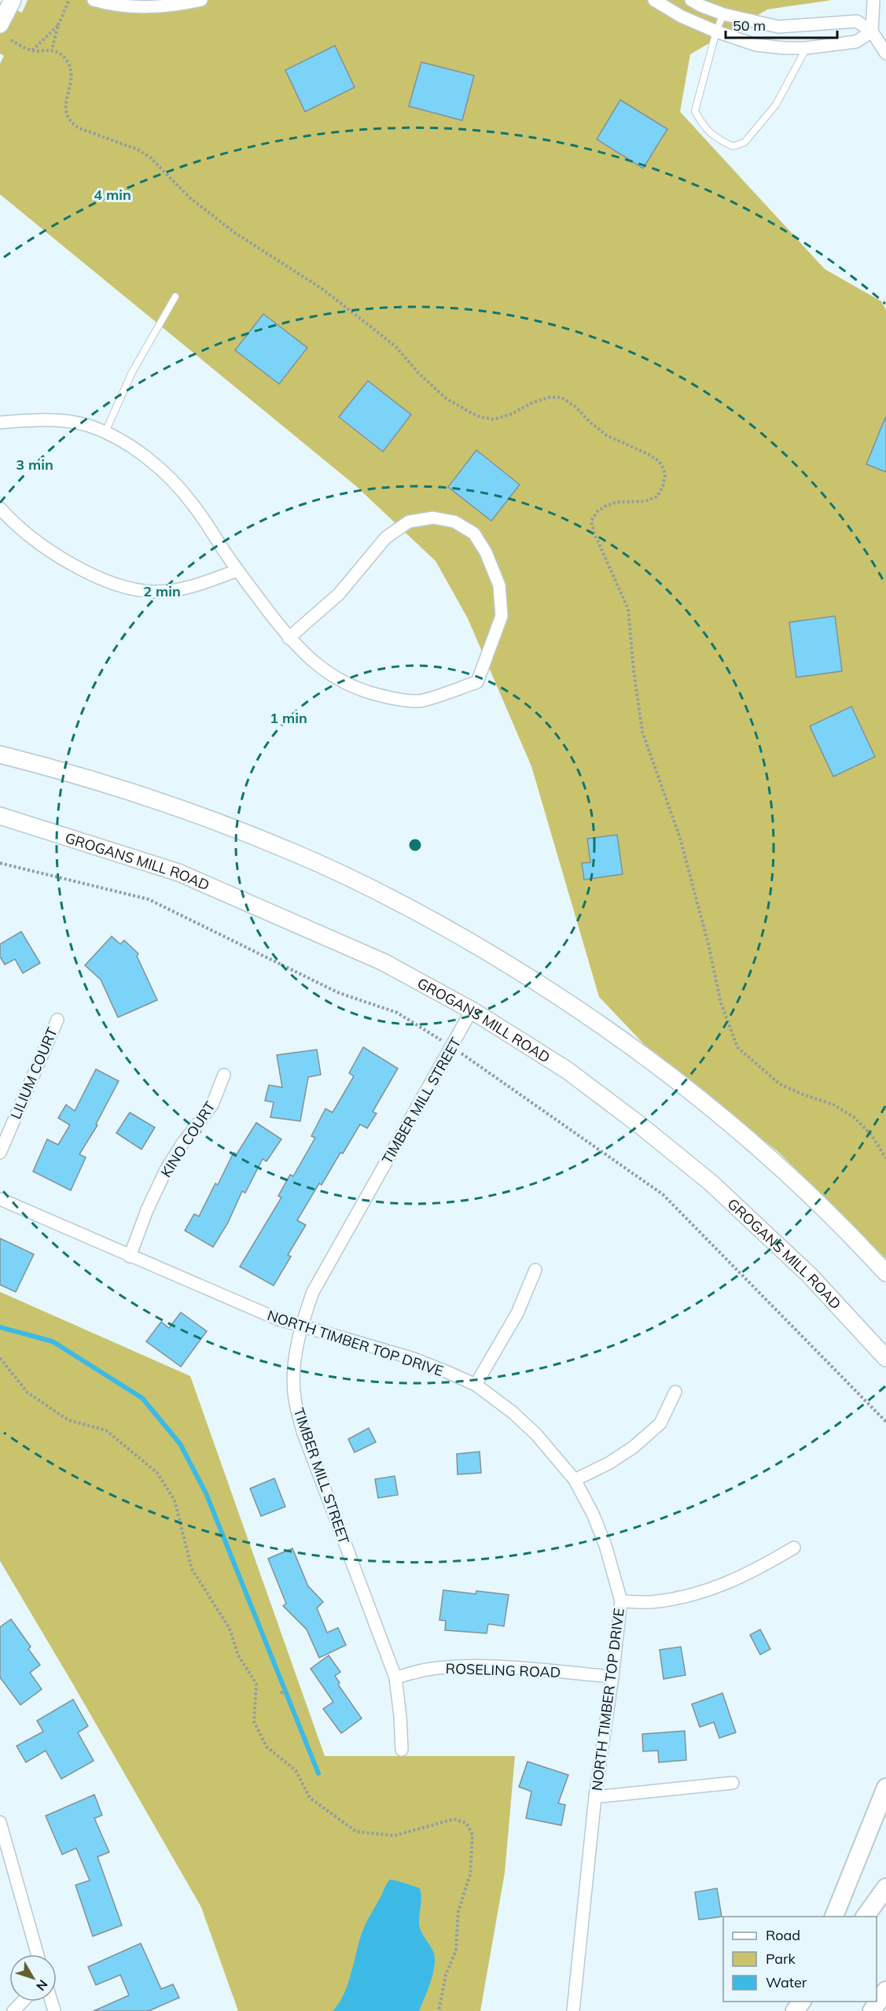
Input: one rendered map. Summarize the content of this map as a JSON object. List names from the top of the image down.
{
  "streets": {
    "main road": ["GROGANS MILL ROAD"],
    "street": [
      "LILIUM COURT",
      "TIMBER MILL STREET",
      "KINO COURT",
      "NORTH TIMBER TOP DRIVE",
      "ROSELING ROAD"
    ]
  },
  "crossings": [
    ["GROGANS MILL ROAD", "TIMBER MILL STREET"],
    ["TIMBER MILL STREET", "NORTH TIMBER TOP DRIVE"],
    ["TIMBER MILL STREET", "ROSELING ROAD"],
    ["KINO COURT", "NORTH TIMBER TOP DRIVE"],
    ["NORTH TIMBER TOP DRIVE", "ROSELING ROAD"]
  ],
  "legend": ["Road", "Park", "Water"],
  "scale_bar": "50 m",
  "north": "bottom right",
  "rings": [
    "4 min",
    "3 min",
    "2 min",
    "1 min"
  ]
}
